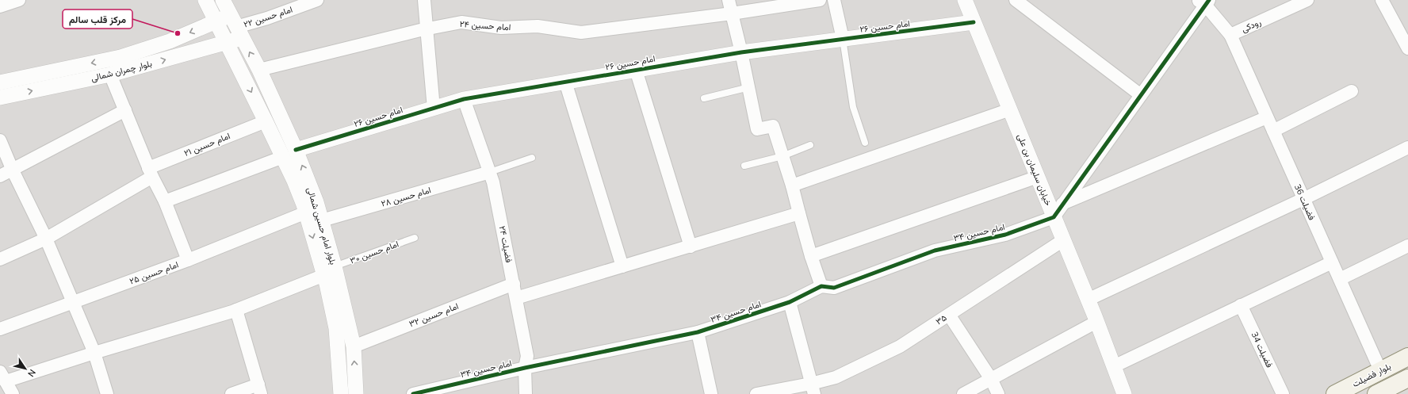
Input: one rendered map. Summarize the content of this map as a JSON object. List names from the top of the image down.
{
  "streets": {
    "main road": ["بلوار فضیلت"],
    "street": [
      "امام حسین ۲۲",
      "امام حسین ۲۴",
      "رودکی",
      "امام حسین ۲۶",
      "بلوار چمران شمالی",
      "امام حسین ۲۱",
      "خیابان سلیمان بن علی",
      "امام حسین ۲۸",
      "فضیلت 36",
      "بلوار امام حسین شمالی",
      "امام حسین ۳۴",
      "فضیلت ۲۴",
      "امام حسین ۲۵",
      "امام حسین ۳۲",
      "۳۵",
      "فضیلت 34"
    ],
    "lane": ["امام حسین ۳۰"]
  },
  "crossings": [
    ["امام حسین ۲۲", "بلوار چمران شمالی"],
    ["امام حسین ۲۲", "بلوار امام حسین شمالی"],
    ["امام حسین ۲۴", "بلوار امام حسین شمالی"],
    ["رودکی", "فضیلت 36"],
    ["امام حسین ۲۶", "خیابان سلیمان بن علی"],
    ["امام حسین ۲۶", "بلوار امام حسین شمالی"],
    ["امام حسین ۲۶", "فضیلت ۲۴"],
    ["بلوار چمران شمالی", "بلوار امام حسین شمالی"],
    ["امام حسین ۲۱", "بلوار امام حسین شمالی"],
    ["خیابان سلیمان بن علی", "امام حسین ۳۴"],
    ["خیابان سلیمان بن علی", "۳۵"],
    ["امام حسین ۲۸", "بلوار امام حسین شمالی"],
    ["امام حسین ۲۸", "فضیلت ۲۴"],
    ["فضیلت 36", "بلوار فضیلت"],
    ["بلوار امام حسین شمالی", "امام حسین ۳۰"],
    ["بلوار امام حسین شمالی", "امام حسین ۲۵"],
    ["بلوار امام حسین شمالی", "امام حسین ۳۲"],
    ["امام حسین ۳۴", "فضیلت ۲۴"],
    ["فضیلت ۲۴", "امام حسین ۳۲"]
  ],
  "places": ["مرکز قلب سالم"],
  "north": "bottom right"
}
